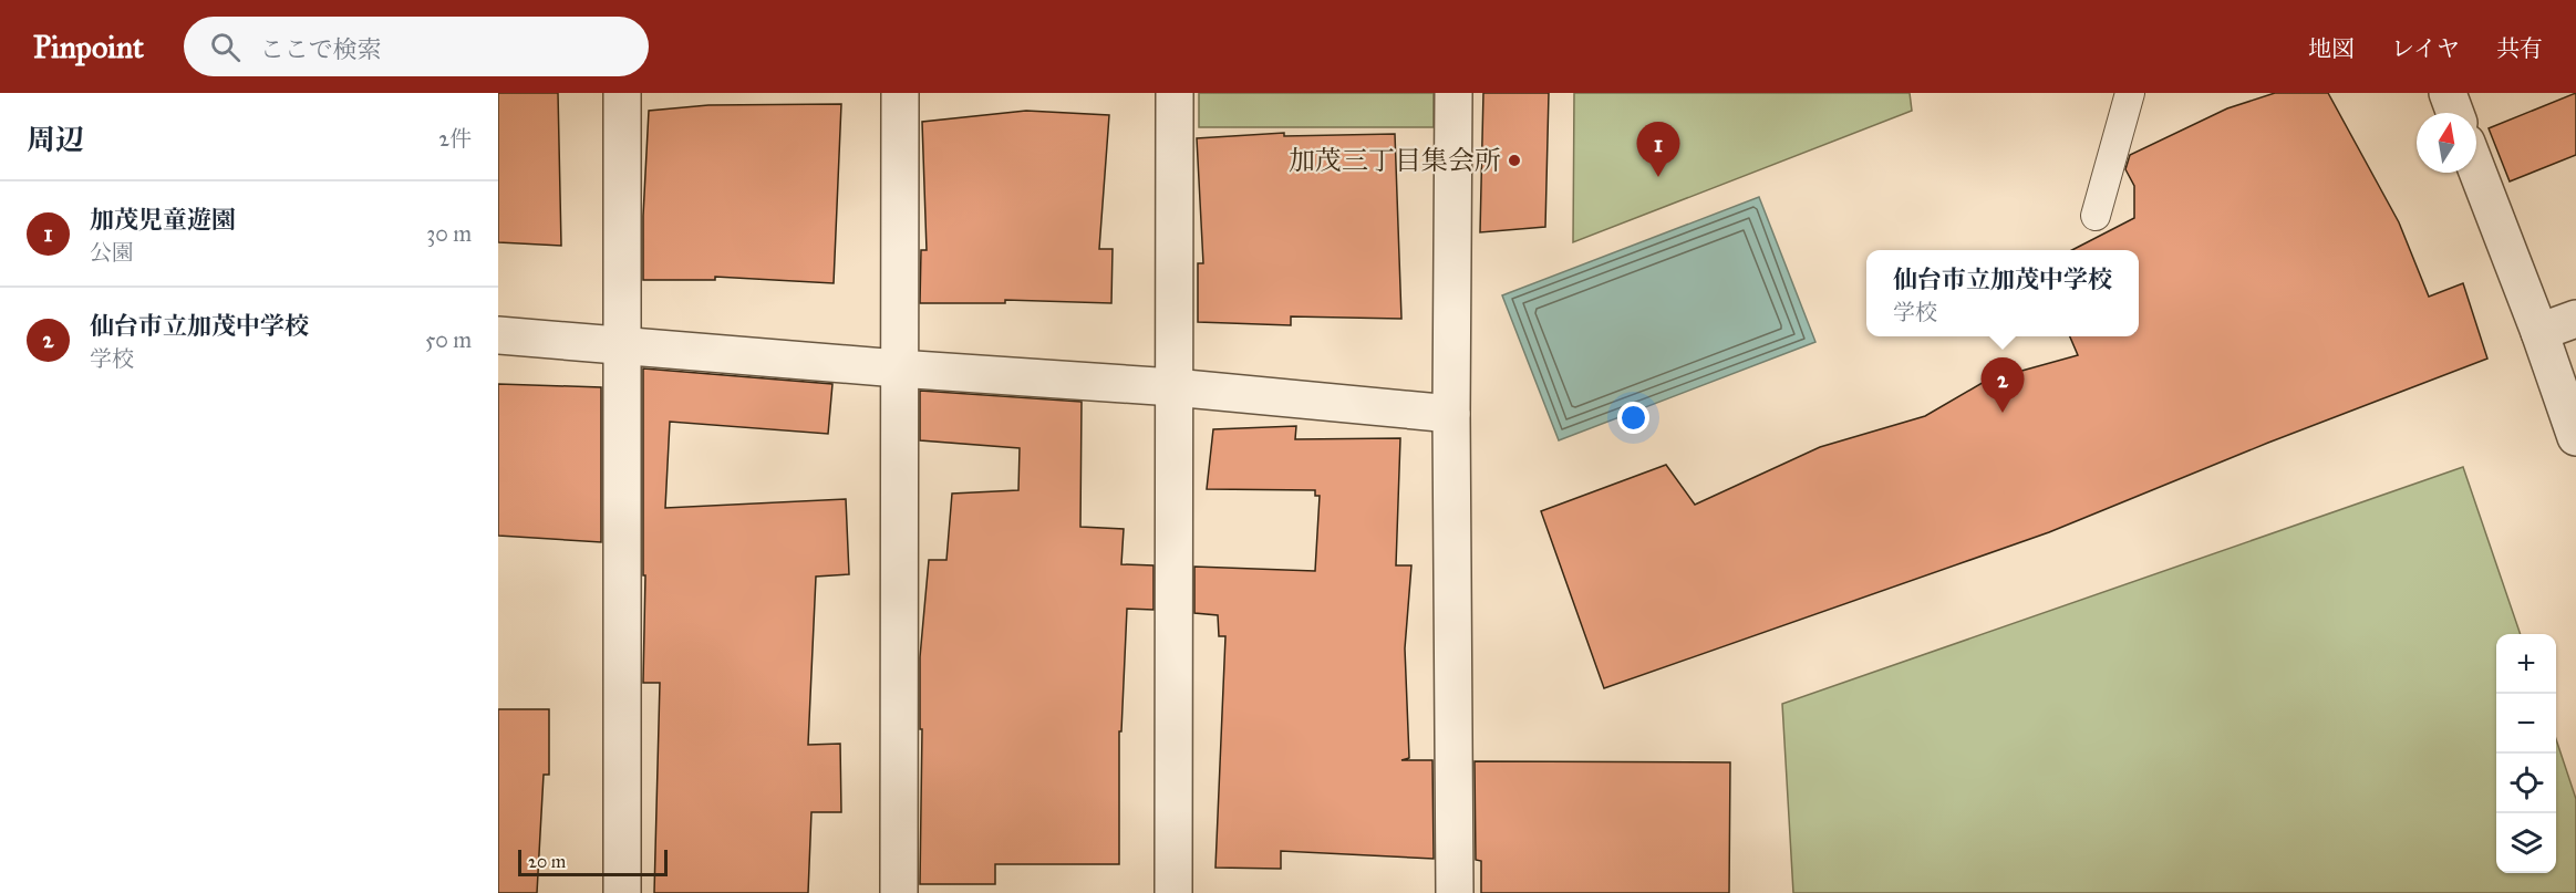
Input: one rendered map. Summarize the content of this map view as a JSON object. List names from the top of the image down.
{
  "places": ["加茂三丁目集会所"],
  "scale_bar": "20 m",
  "north": "top",
  "page": {
    "header": "Pinpoint",
    "search": "ここで検索",
    "nav": ["地図", "レイヤ", "共有"],
    "heading": ["周辺", "2件"],
    "pins": ["1", "2"],
    "list": [
      {
        "mark": "1",
        "name": "加茂児童遊園",
        "note": "公園",
        "value": "30 m"
      },
      {
        "mark": "2",
        "name": "仙台市立加茂中学校",
        "note": "学校",
        "value": "50 m"
      }
    ],
    "popup": ["仙台市立加茂中学校", "学校"],
    "map_buttons": ["+", "−"],
    "scale": "20 m"
  }
}
